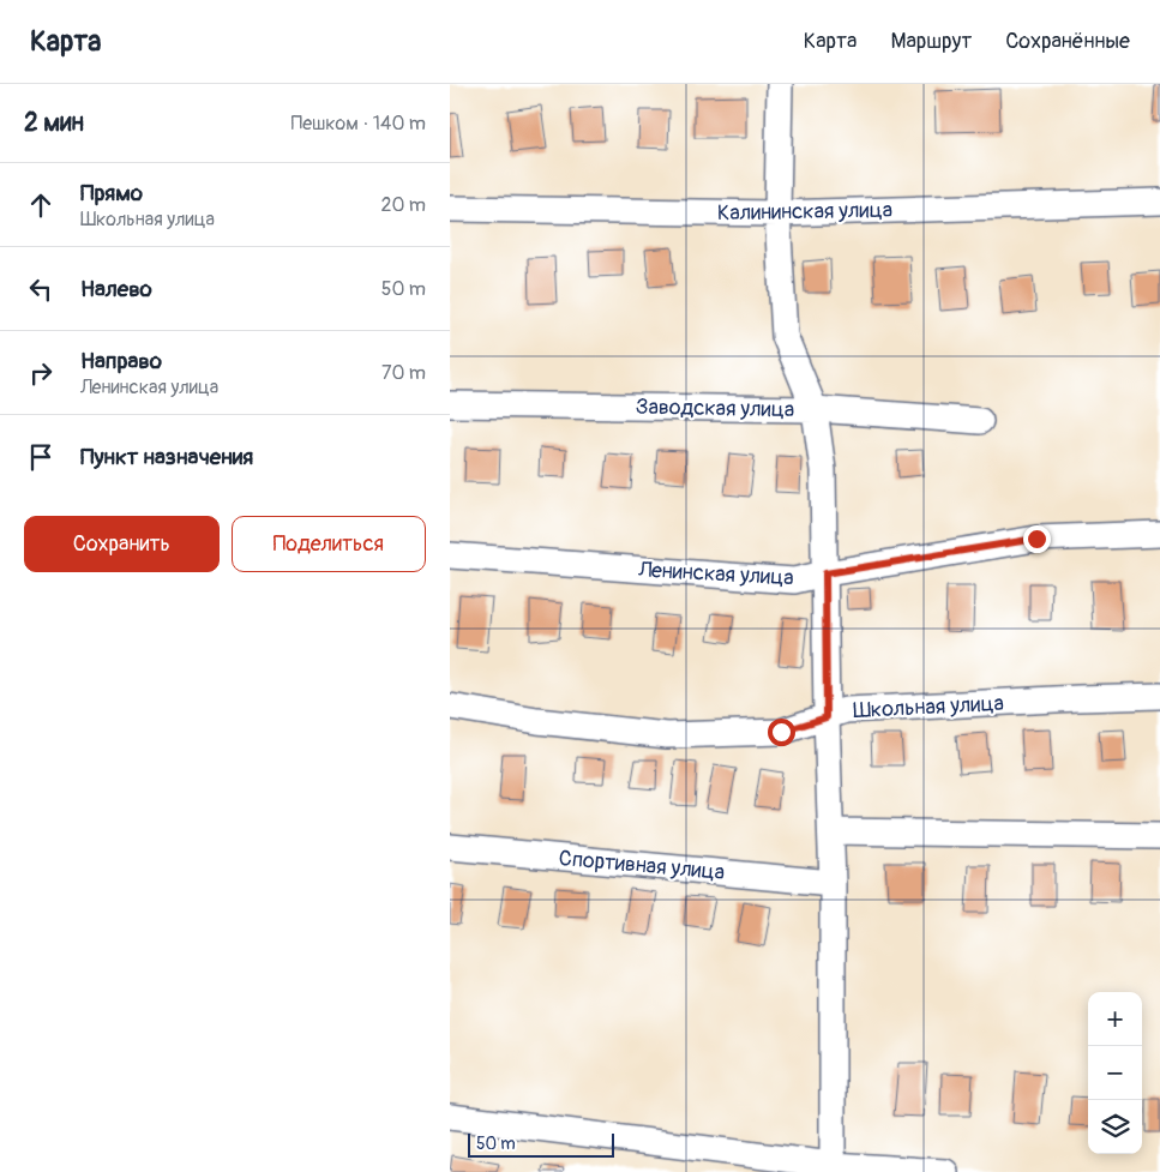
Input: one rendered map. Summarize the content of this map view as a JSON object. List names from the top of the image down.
{
  "streets": {
    "street": [
      "Калининская улица",
      "Заводская улица",
      "Ленинская улица",
      "Школьная улица",
      "Спортивная улица"
    ]
  },
  "scale_bar": "50 m",
  "page": {
    "header": "Карта",
    "nav": ["Карта", "Маршрут", "Сохранённые"],
    "heading": ["2 мин", "Пешком · 140 m"],
    "list": [
      ["Прямо", "Школьная улица", "20 m"],
      ["Налево", "50 m"],
      ["Направо", "Ленинская улица", "70 m"],
      "Пункт назначения"
    ],
    "buttons": ["Сохранить", "Поделиться"],
    "map_buttons": ["+", "−"],
    "scale": "50 m"
  }
}
